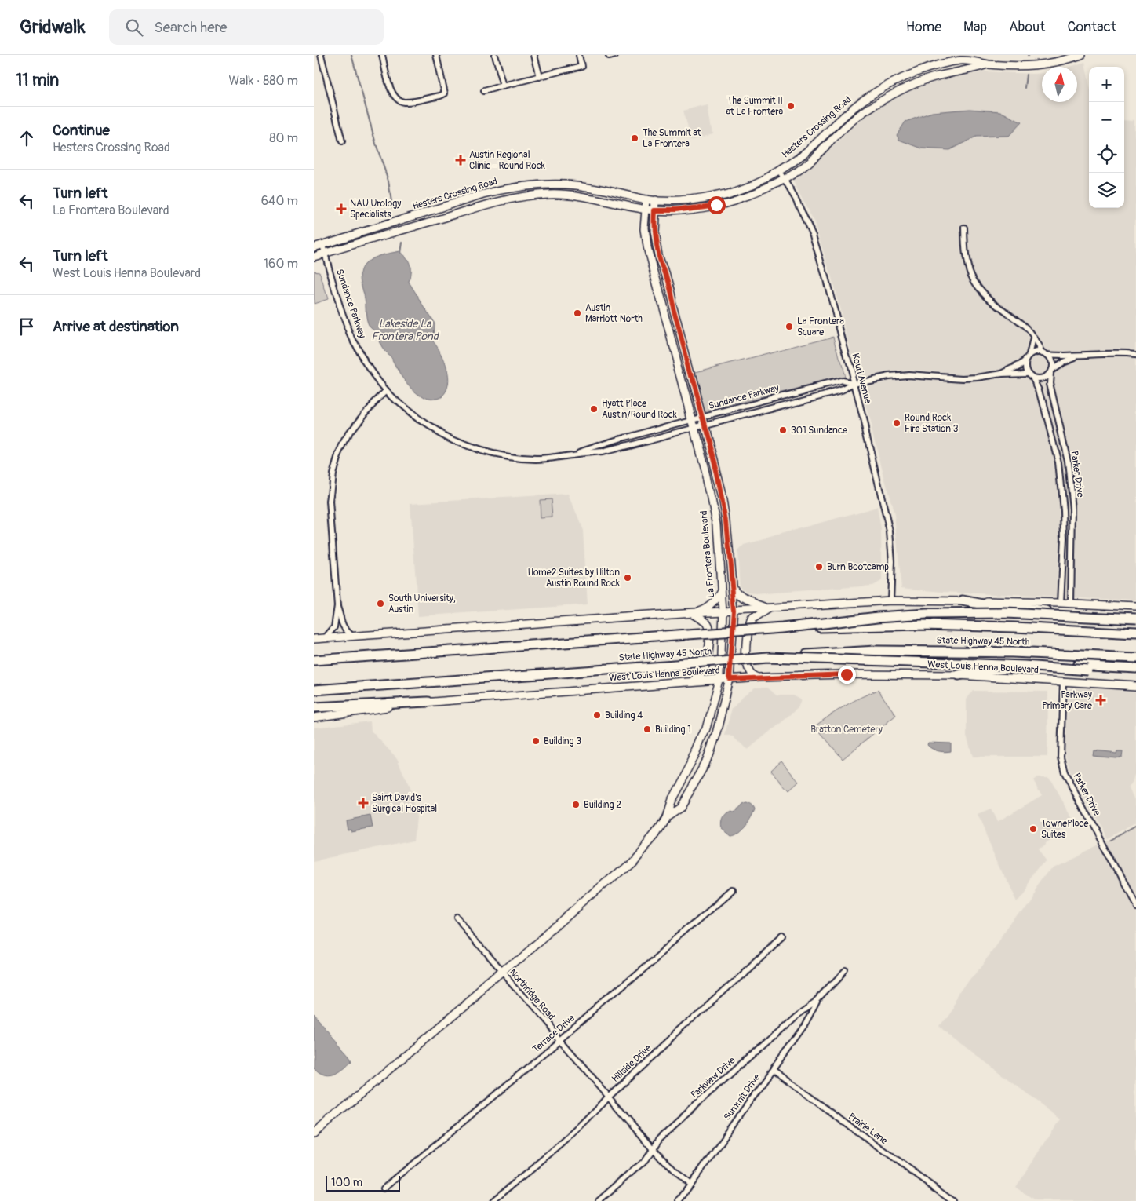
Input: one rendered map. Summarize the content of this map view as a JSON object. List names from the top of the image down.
{
  "streets": {
    "highway": ["State Highway 45 North"],
    "main road": ["Hesters Crossing Road", "La Frontera Boulevard", "West Louis Henna Boulevard"],
    "street": [
      "Sundance Parkway",
      "Kouri Avenue",
      "Parker Drive",
      "Northridge Road",
      "Terrace Drive",
      "Hillside Drive",
      "Parkview Drive",
      "Summit Drive",
      "Prairie Lane"
    ]
  },
  "crossings": [
    ["Hesters Crossing Road", "Sundance Parkway"],
    ["Hesters Crossing Road", "Kouri Avenue"],
    ["Hesters Crossing Road", "La Frontera Boulevard"],
    ["Sundance Parkway", "Kouri Avenue"],
    ["Sundance Parkway", "Parker Drive"],
    ["Sundance Parkway", "La Frontera Boulevard"],
    ["Parker Drive", "West Louis Henna Boulevard"],
    ["La Frontera Boulevard", "West Louis Henna Boulevard"],
    ["Northridge Road", "Terrace Drive"],
    ["Northridge Road", "Hillside Drive"],
    ["Northridge Road", "Parkview Drive"],
    ["Northridge Road", "Summit Drive"],
    ["Parkview Drive", "Summit Drive"],
    ["Summit Drive", "Prairie Lane"]
  ],
  "water": ["Lakeside La Frontera Pond"],
  "parks": ["Bratton Cemetery"],
  "places": {
    "other": [
      "The Summit II at La Frontera",
      "The Summit at La Frontera",
      "Austin Marriott North",
      "La Frontera Square",
      "Hyatt Place Austin/Round Rock",
      "Round Rock Fire Station 3",
      "301 Sundance",
      "Burn Bootcamp",
      "Home2 Suites by Hilton Austin Round Rock",
      "South University, Austin",
      "Building 4",
      "Building 1",
      "Building 3",
      "Building 2",
      "TownePlace Suites"
    ],
    "health": [
      "Austin Regional Clinic - Round Rock",
      "NAU Urology Specialists",
      "Parkway Primary Care",
      "Saint David's Surgical Hospital"
    ]
  },
  "scale_bar": "100 m",
  "north": "top",
  "page": {
    "header": "Gridwalk",
    "search": "Search here",
    "nav": [
      "Home",
      "Map",
      "About",
      "Contact"
    ],
    "heading": ["11 min", "Walk · 880 m"],
    "map_buttons": ["+", "−"],
    "list": [
      ["Continue", "Hesters Crossing Road", "80 m"],
      ["Turn left", "La Frontera Boulevard", "640 m"],
      ["Turn left", "West Louis Henna Boulevard", "160 m"],
      "Arrive at destination"
    ],
    "scale": "100 m"
  }
}
